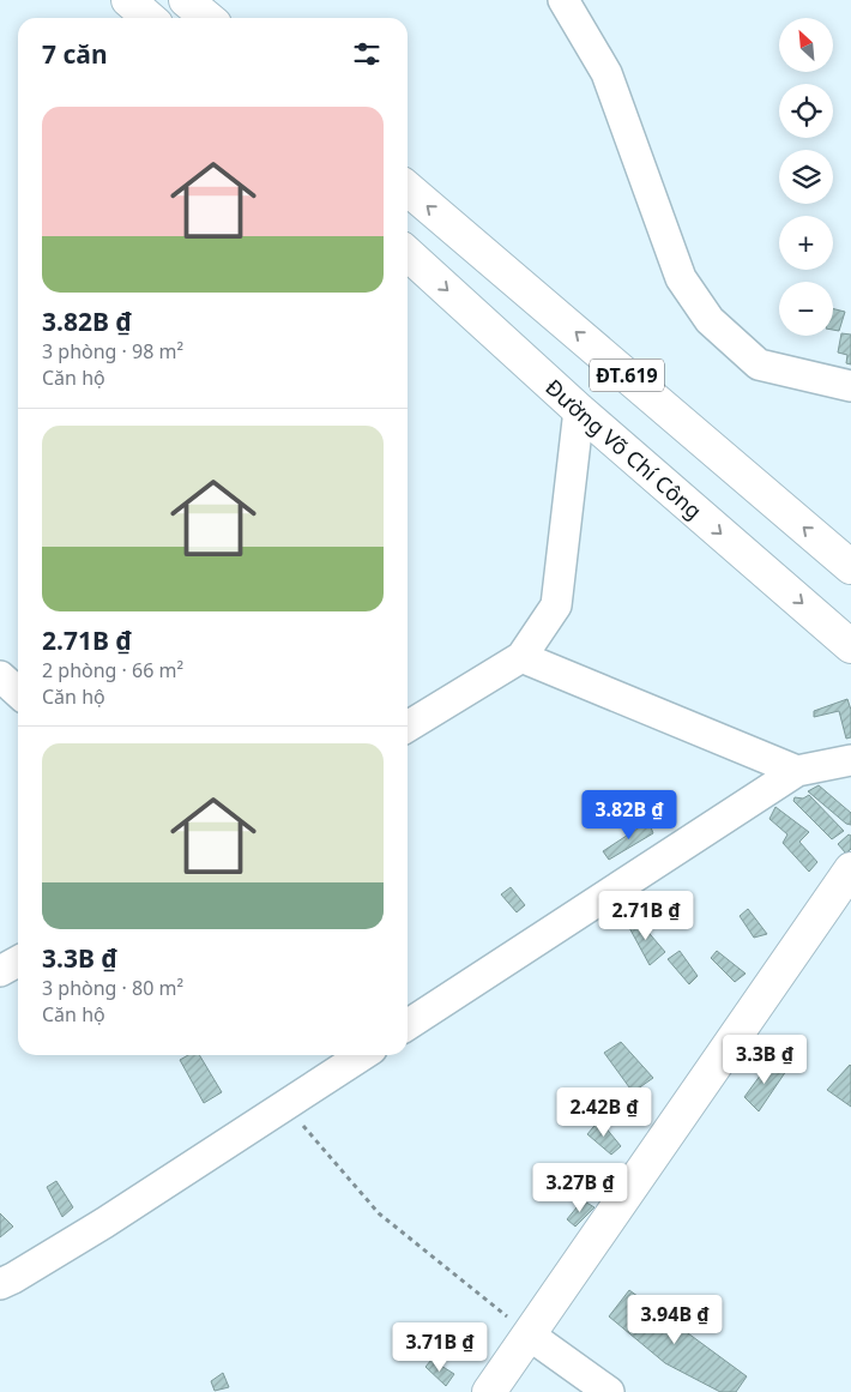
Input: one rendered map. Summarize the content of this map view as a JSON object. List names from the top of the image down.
{
  "streets": {
    "main road": ["ĐT.619", "Đường Võ Chí Công"]
  },
  "north": "top left",
  "page": {
    "map_buttons": ["+", "−"],
    "heading": "7 căn",
    "list": [
      {
        "name": "3.82B ₫",
        "note": "3 phòng · 98 m² · Căn hộ"
      },
      {
        "name": "2.71B ₫",
        "note": "2 phòng · 66 m² · Căn hộ"
      },
      {
        "name": "3.3B ₫",
        "note": "3 phòng · 80 m² · Căn hộ"
      }
    ],
    "price": [
      "3.82B ₫",
      "2.71B ₫",
      "3.3B ₫",
      "2.42B ₫",
      "3.27B ₫",
      "3.94B ₫",
      "3.71B ₫"
    ]
  }
}
